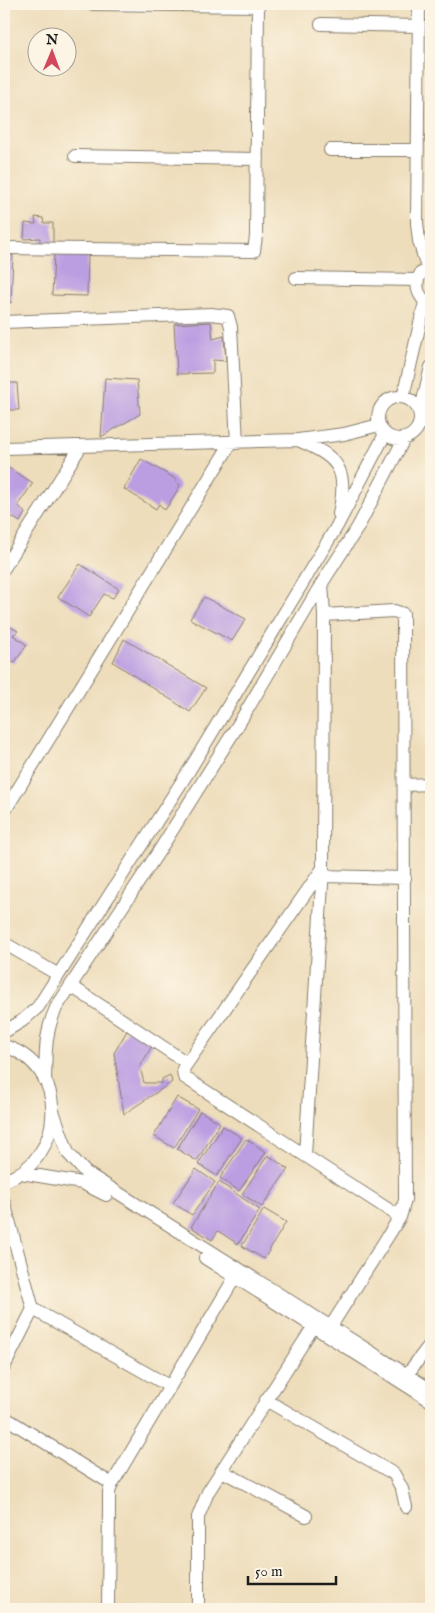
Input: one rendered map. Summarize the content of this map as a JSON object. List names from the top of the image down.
{
  "scale_bar": "50 m",
  "north": "top"
}
